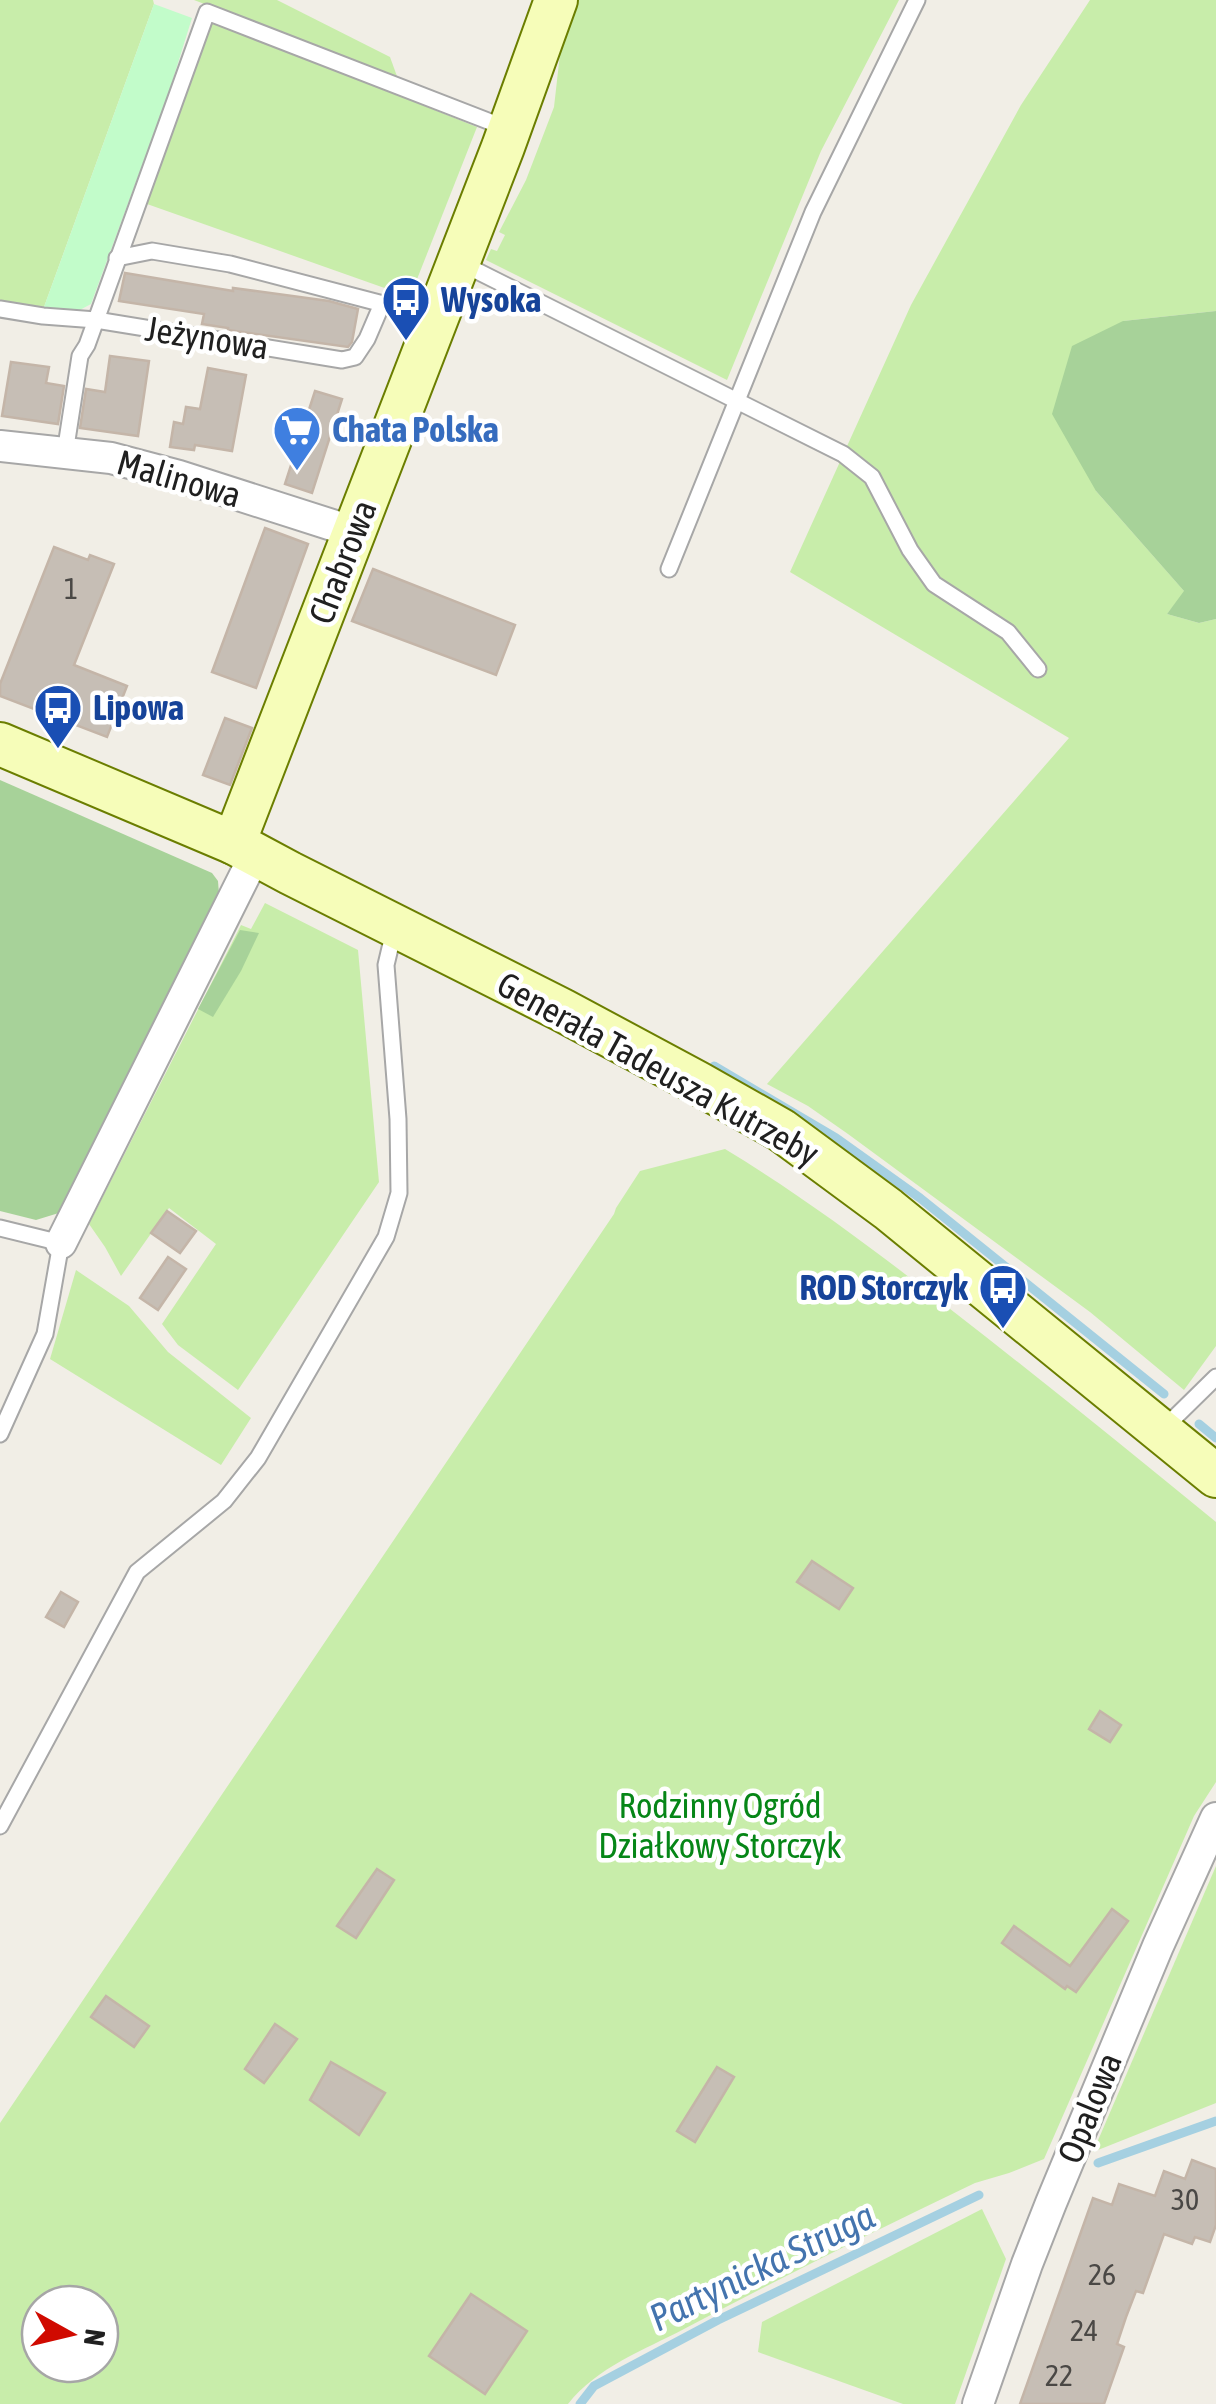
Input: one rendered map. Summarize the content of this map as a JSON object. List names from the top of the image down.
{
  "streets": {
    "street": [
      "Malinowa",
      "Chabrowa",
      "Generała Tadeusza Kutrzeby",
      "Opalowa"
    ],
    "lane": ["Jeżynowa"]
  },
  "crossings": [
    ["Malinowa", "Chabrowa"],
    ["Chabrowa", "Generała Tadeusza Kutrzeby"]
  ],
  "water": ["Partynicka Struga"],
  "parks": ["Rodzinny Ogród Działkowy Storczyk"],
  "places": {
    "bus stop": ["Wysoka", "Lipowa", "ROD Storczyk"],
    "supermarket": ["Chata Polska"]
  },
  "house_numbers": [
    "1",
    "30",
    "26",
    "24",
    "22"
  ],
  "north": "right"
}
